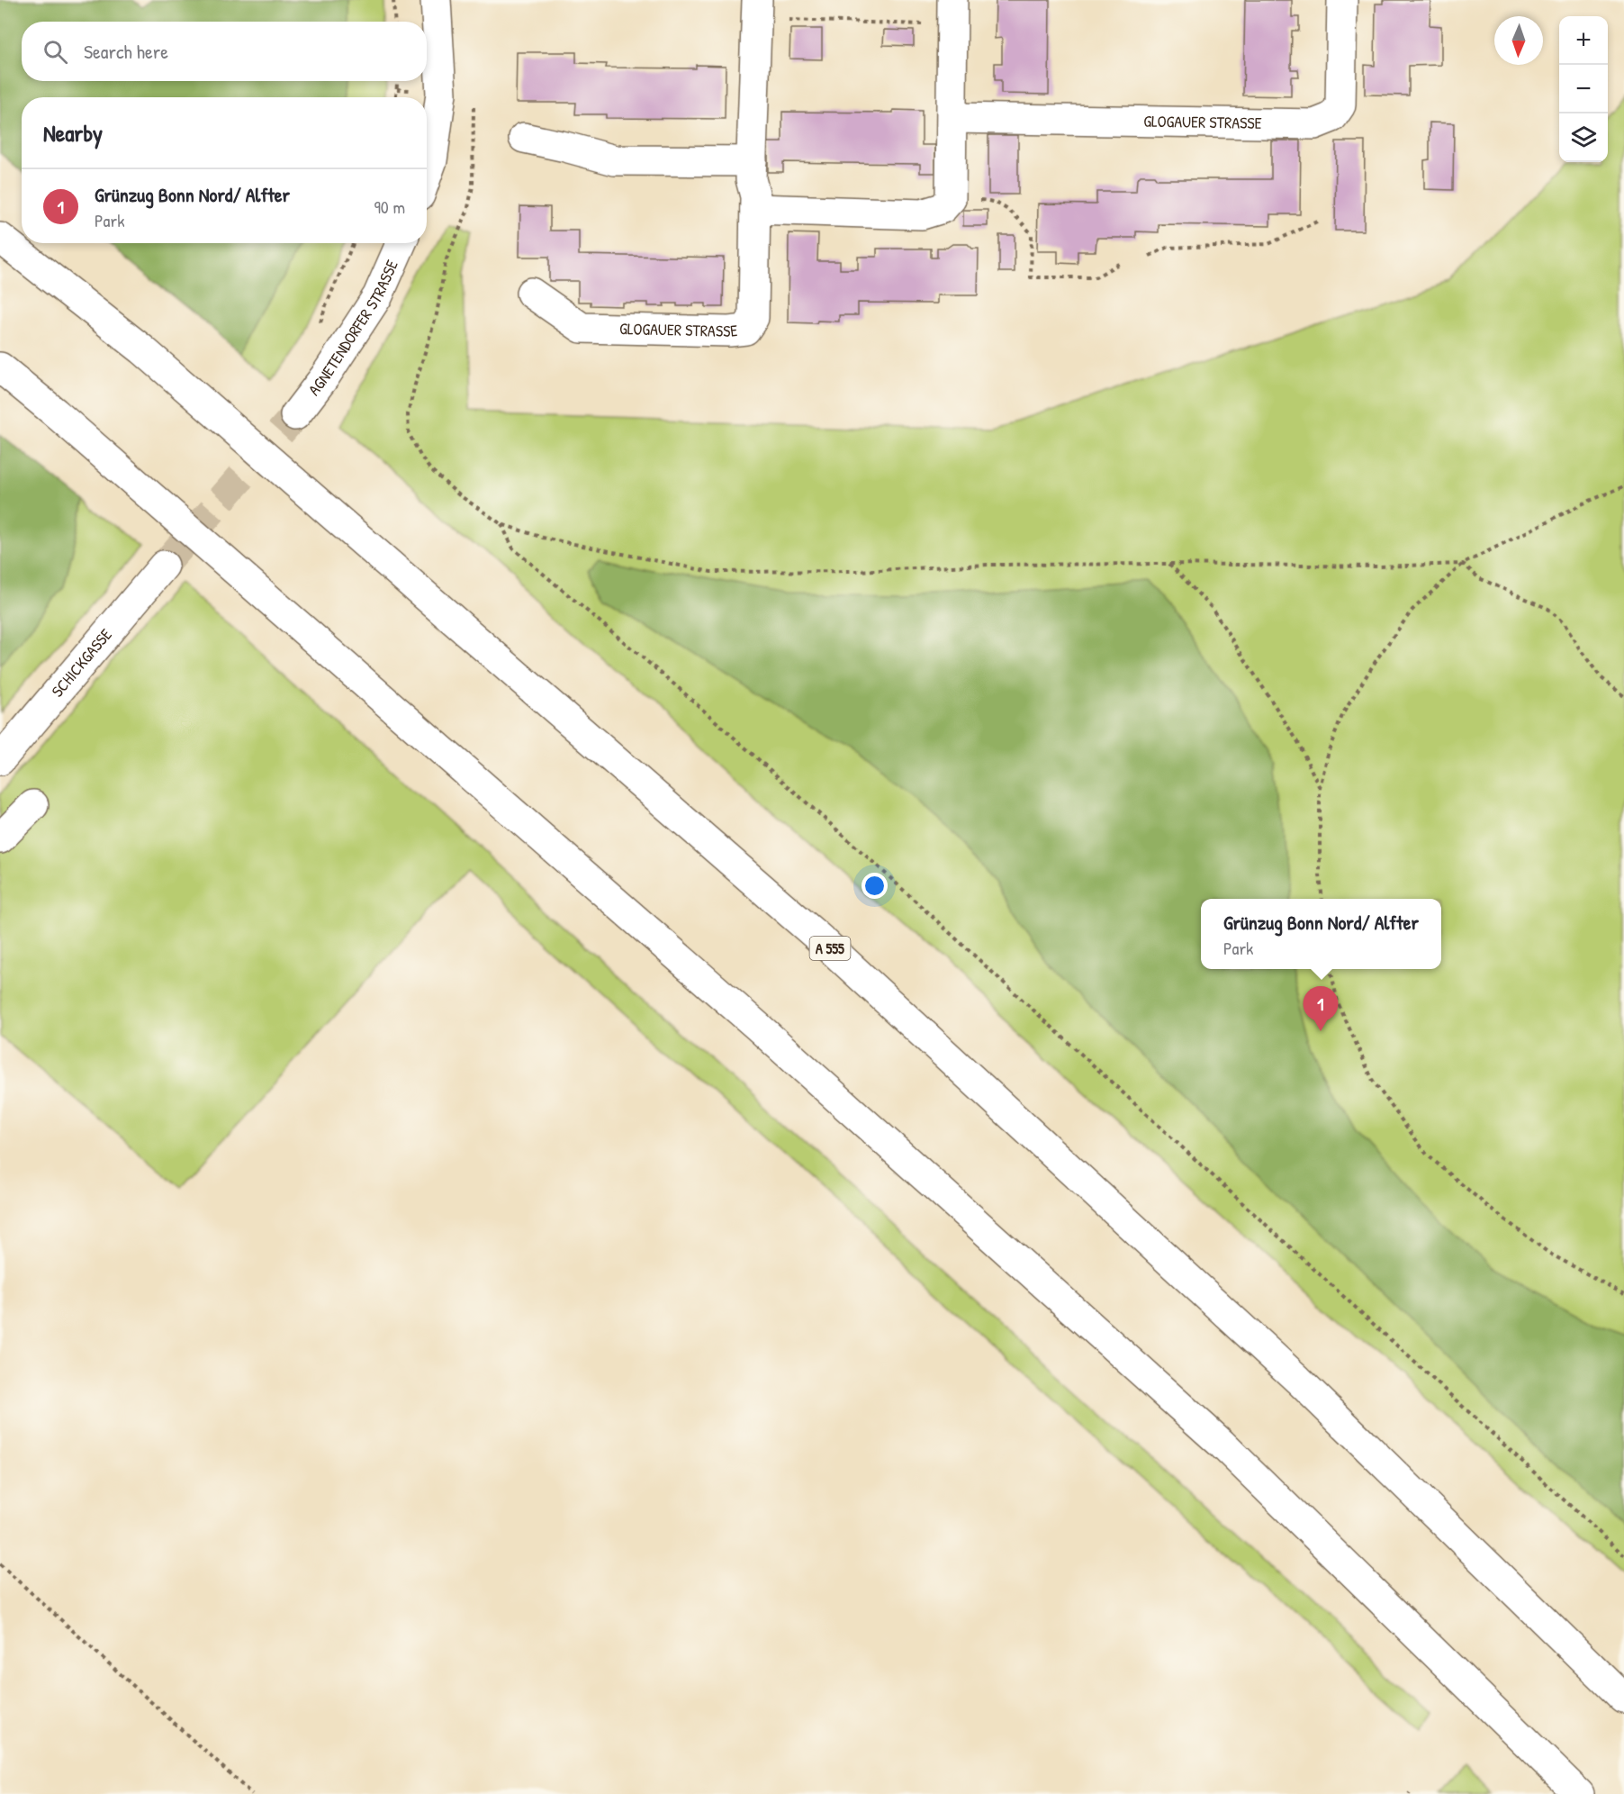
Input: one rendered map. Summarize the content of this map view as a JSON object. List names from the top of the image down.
{
  "streets": {
    "main road": [
      "GLOGAUER STRASSE",
      "AGNETENDORFER STRASSE",
      "SCHICKGASSE",
      "A 555"
    ]
  },
  "north": "bottom",
  "page": {
    "map_buttons": ["+", "−"],
    "search": "Search here",
    "heading": "Nearby",
    "list": [
      {
        "mark": "1",
        "name": "Grünzug Bonn Nord/ Alfter",
        "note": "Park",
        "value": "90 m"
      }
    ],
    "popup": ["Grünzug Bonn Nord/ Alfter", "Park"],
    "pins": "1"
  }
}
